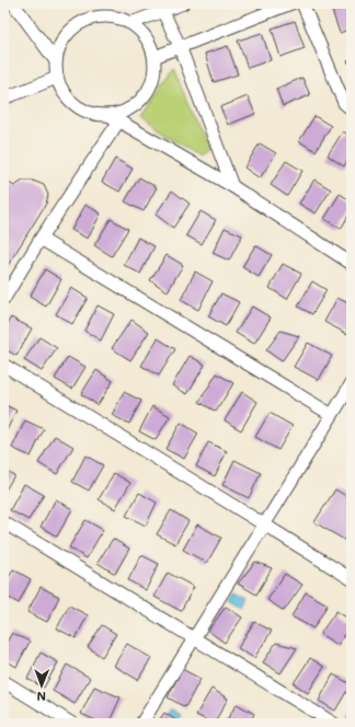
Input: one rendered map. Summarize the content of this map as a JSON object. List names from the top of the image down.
{
  "north": "bottom"
}
